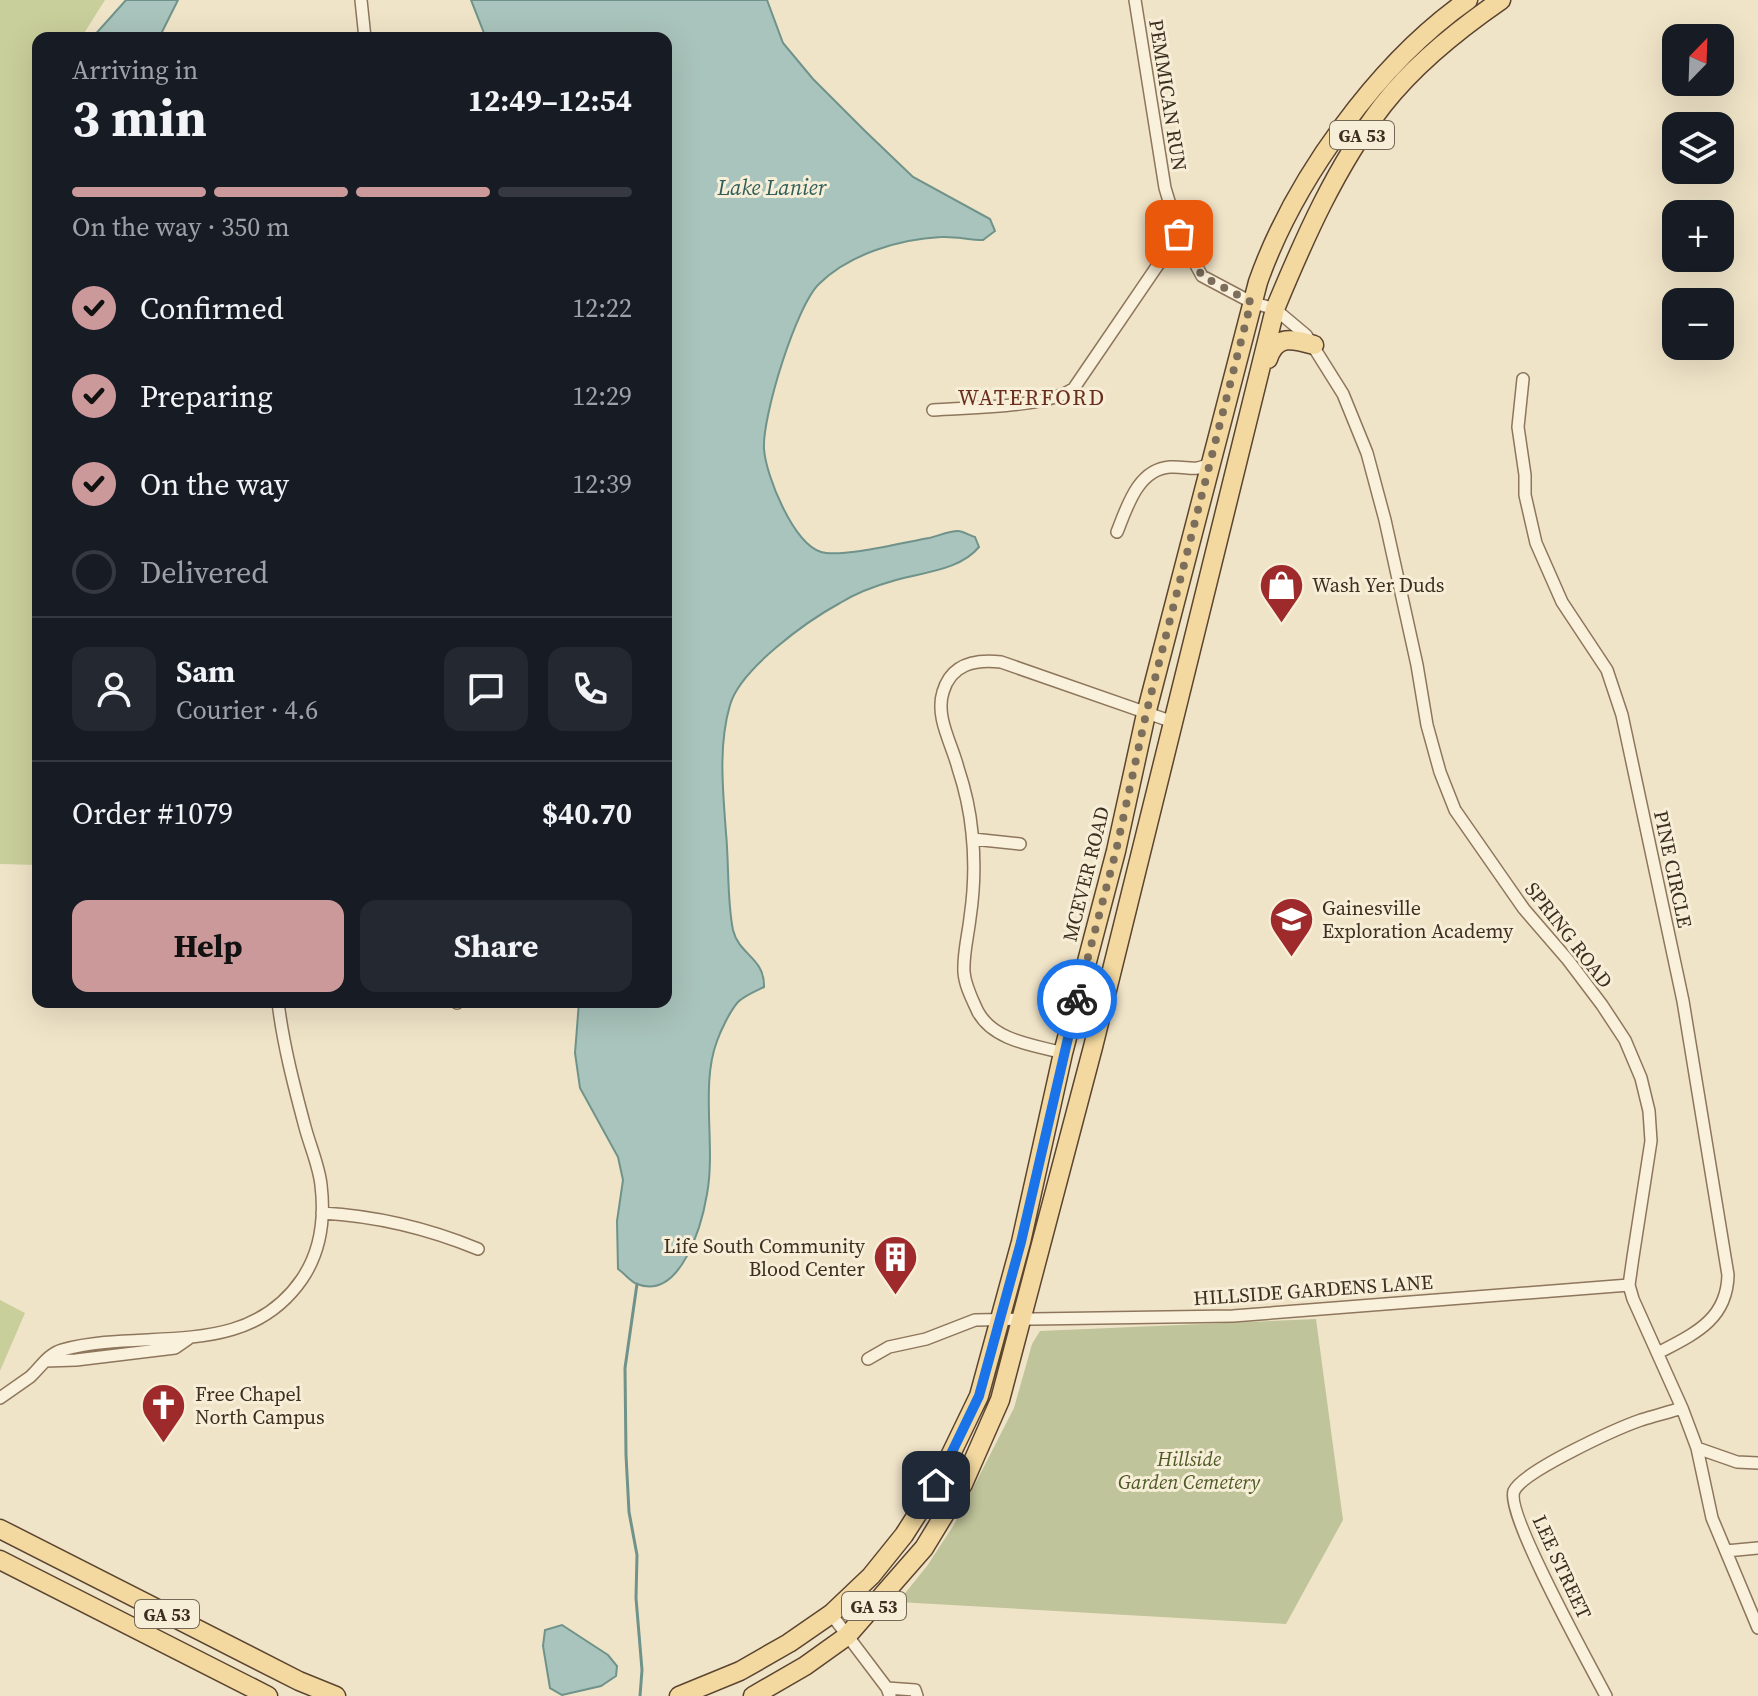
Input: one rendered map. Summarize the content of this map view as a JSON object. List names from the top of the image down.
{
  "streets": {
    "main road": ["GA 53", "MCEVER ROAD"],
    "street": [
      "PEMMICAN RUN",
      "PINE CIRCLE",
      "SPRING ROAD",
      "HILLSIDE GARDENS LANE",
      "LEE STREET"
    ]
  },
  "crossings": [
    ["PEMMICAN RUN", "MCEVER ROAD"],
    ["PEMMICAN RUN", "SPRING ROAD"],
    ["GA 53", "SPRING ROAD"],
    ["GA 53", "HILLSIDE GARDENS LANE"],
    ["PINE CIRCLE", "SPRING ROAD"],
    ["MCEVER ROAD", "SPRING ROAD"],
    ["MCEVER ROAD", "HILLSIDE GARDENS LANE"],
    ["SPRING ROAD", "HILLSIDE GARDENS LANE"],
    ["SPRING ROAD", "LEE STREET"]
  ],
  "districts": ["WATERFORD"],
  "water": ["Lake Lanier"],
  "parks": ["Hillside Garden Cemetery"],
  "places": {
    "shop": ["Wash Yer Duds"],
    "school or university": ["Gainesville Exploration Academy"],
    "building": ["Life South Community Blood Center"],
    "church": ["Free Chapel North Campus"]
  },
  "north": "top right",
  "page": {
    "map_buttons": ["+", "−"],
    "heading": ["3 min", "Arriving in", "12:49–12:54"],
    "panel": [
      "Sam",
      "Courier · 4.6",
      "Order #1079",
      "$40.70"
    ],
    "bar": "On the way · 350 m",
    "list": [
      ["Confirmed", "12:22"],
      ["Preparing", "12:29"],
      ["On the way", "12:39"],
      "Delivered"
    ],
    "buttons": ["Help", "Share"]
  }
}
